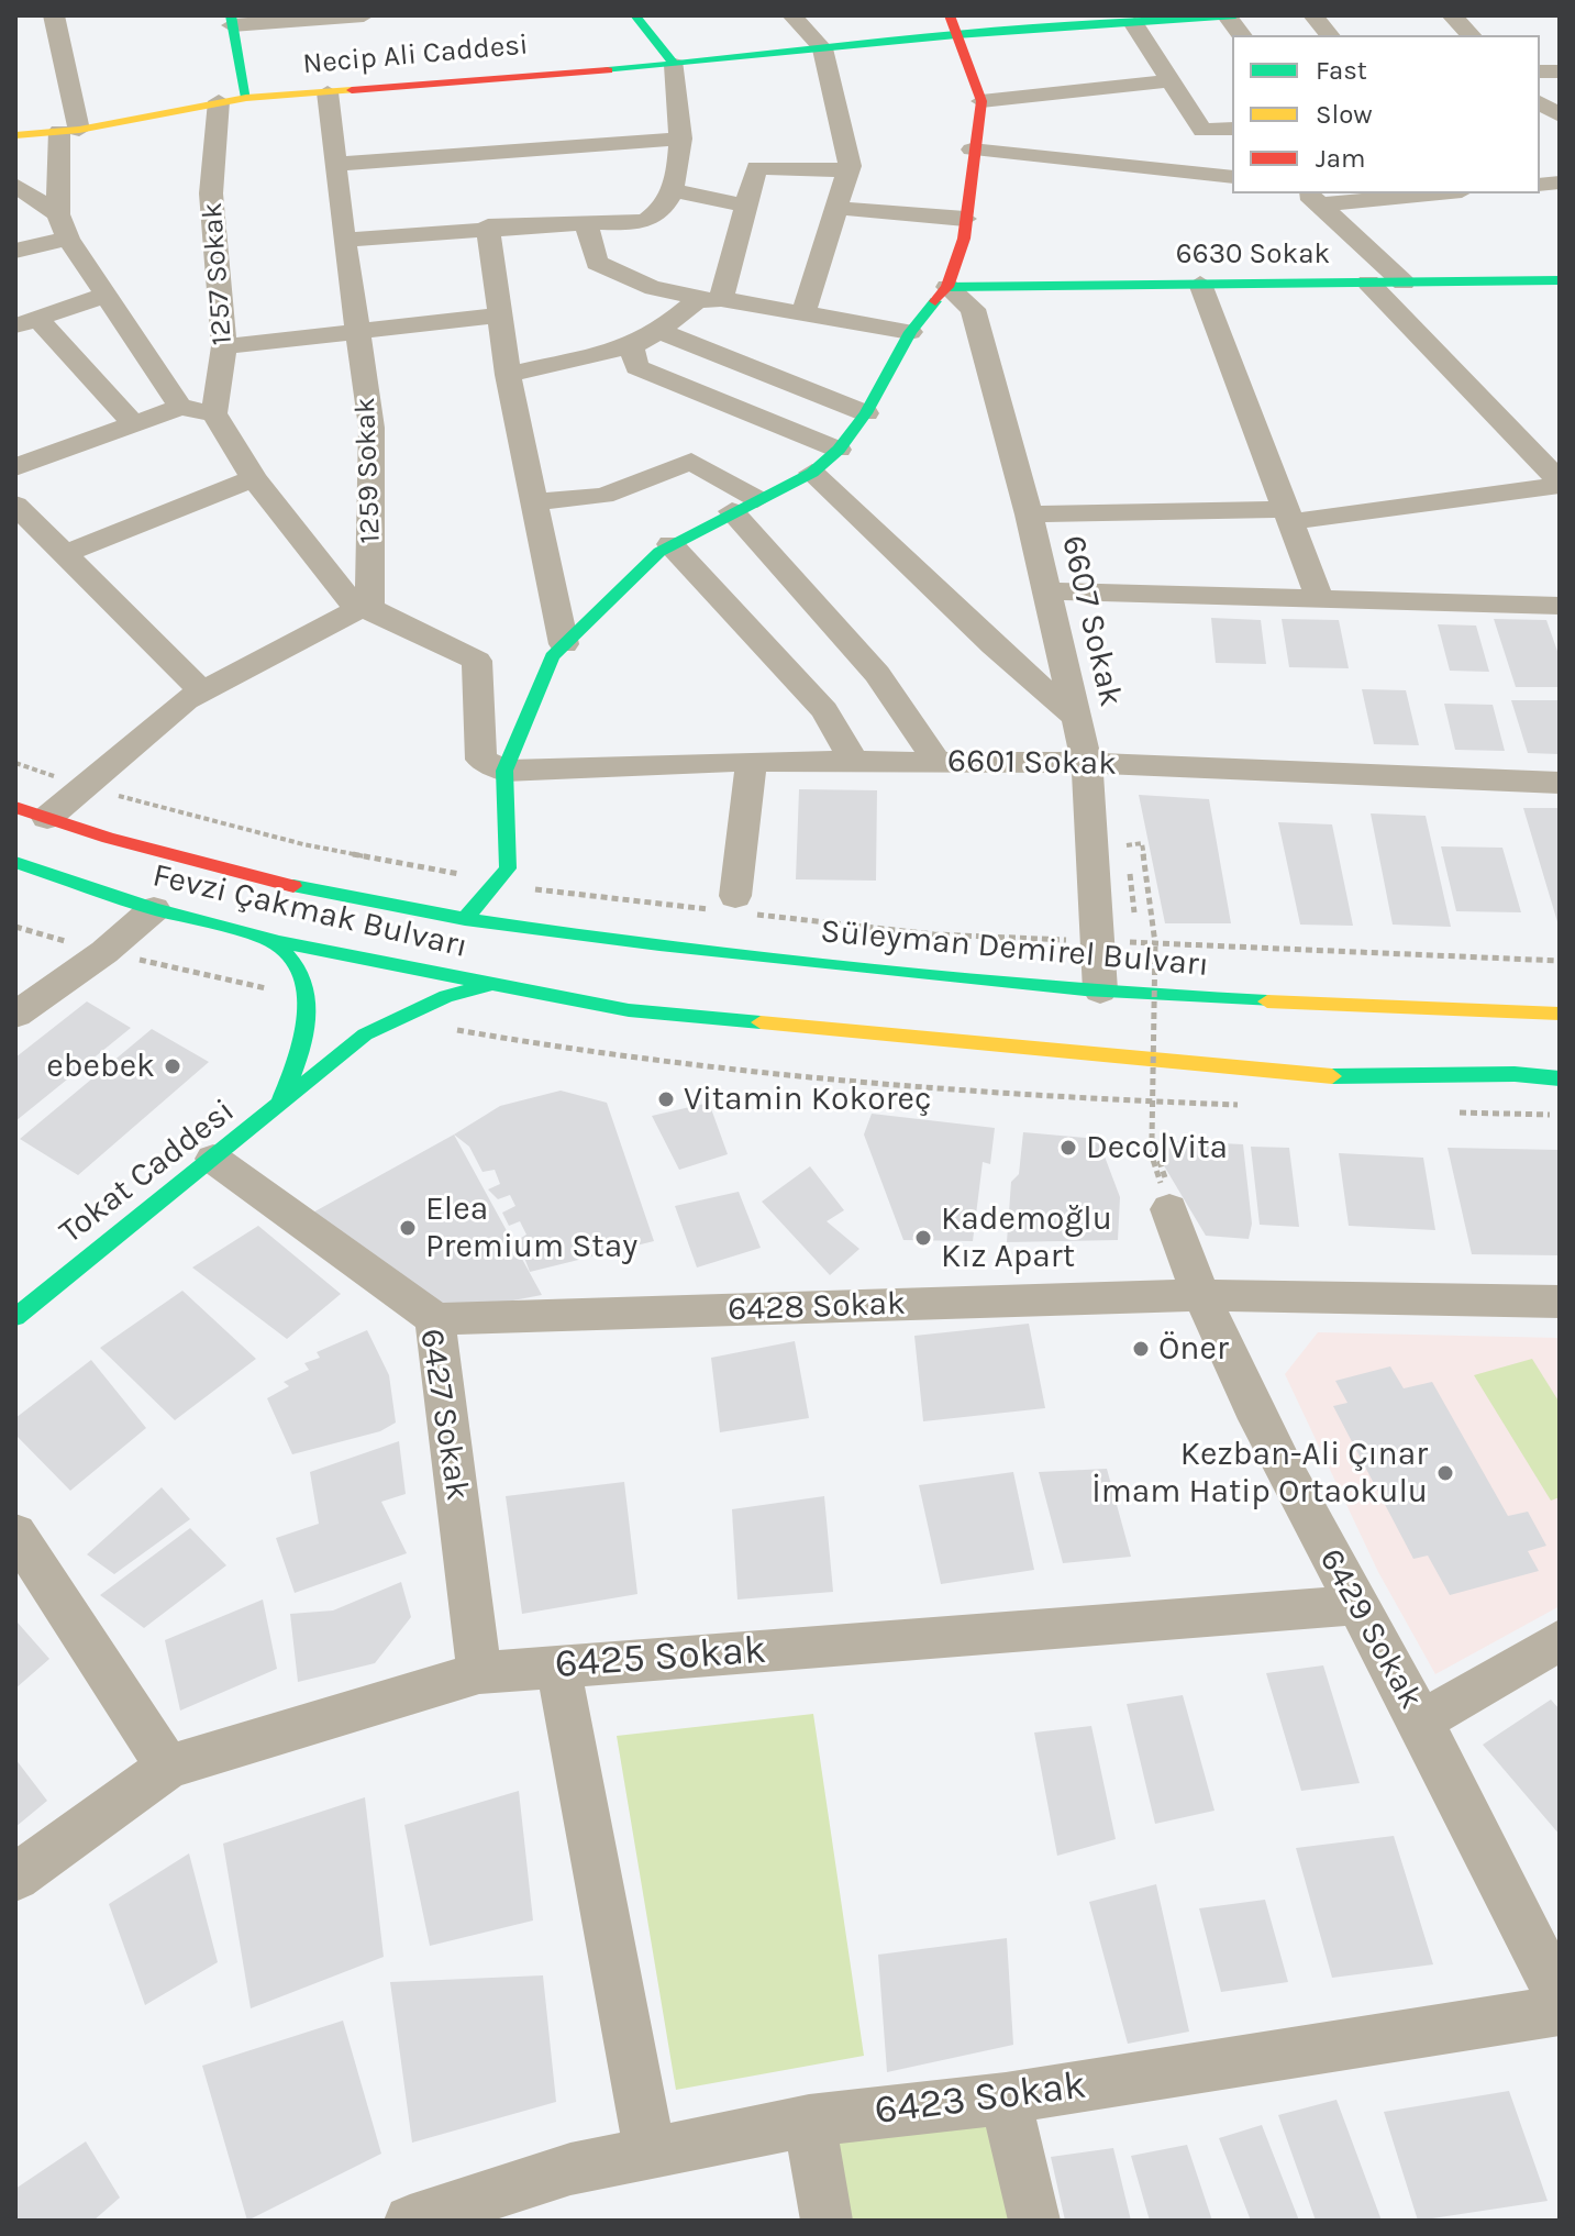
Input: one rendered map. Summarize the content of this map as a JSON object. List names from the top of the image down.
{
  "streets": {
    "main road": [
      "Necip Ali Caddesi",
      "6630 Sokak",
      "Fevzi Çakmak Bulvarı",
      "Süleyman Demirel Bulvarı",
      "Tokat Caddesi"
    ],
    "street": [
      "1257 Sokak",
      "1259 Sokak",
      "6607 Sokak",
      "6601 Sokak",
      "6428 Sokak",
      "6427 Sokak",
      "6429 Sokak",
      "6425 Sokak",
      "6423 Sokak"
    ]
  },
  "crossings": [
    ["Necip Ali Caddesi", "1257 Sokak"],
    ["Necip Ali Caddesi", "1259 Sokak"],
    ["6630 Sokak", "6607 Sokak"],
    ["6607 Sokak", "6601 Sokak"],
    ["6607 Sokak", "Süleyman Demirel Bulvarı"],
    ["Fevzi Çakmak Bulvarı", "Süleyman Demirel Bulvarı"],
    ["Fevzi Çakmak Bulvarı", "Tokat Caddesi"],
    ["Tokat Caddesi", "6427 Sokak"],
    ["6428 Sokak", "6427 Sokak"],
    ["6428 Sokak", "6429 Sokak"],
    ["6427 Sokak", "6425 Sokak"],
    ["6429 Sokak", "6425 Sokak"]
  ],
  "places": [
    "ebebek",
    "Vitamin Kokoreç",
    "Deco|Vita",
    "Elea Premium Stay",
    "Kademoğlu Kız Apart",
    "Öner",
    "Kezban-Ali Çınar İmam Hatip Ortaokulu"
  ],
  "legend": ["Fast", "Slow", "Jam"]
}
